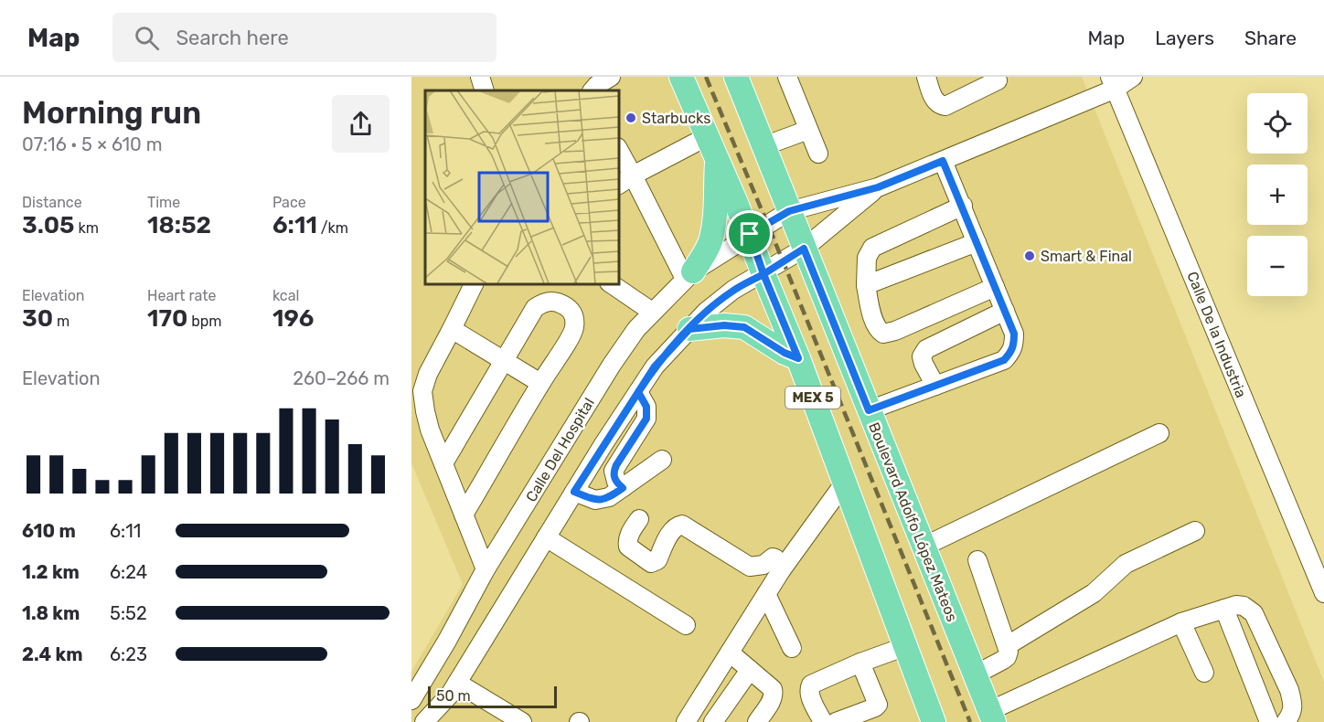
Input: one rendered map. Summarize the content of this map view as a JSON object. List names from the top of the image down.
{
  "streets": {
    "main road": ["MEX 5", "Boulevard Adolfo López Mateos"],
    "street": ["Calle De la Industria", "Calle Del Hospital"]
  },
  "crossings": [
    ["MEX 5", "Calle Del Hospital"],
    ["Calle Del Hospital", "Boulevard Adolfo López Mateos"]
  ],
  "places": ["Starbucks", "Smart & Final"],
  "scale_bar": "50 m",
  "page": {
    "header": "Map",
    "search": "Search here",
    "nav": ["Map", "Layers", "Share"],
    "heading": ["Morning run", "07:16 · 5 × 610 m"],
    "map_buttons": ["+", "−"],
    "stats": [
      ["Distance", "3.05 km"],
      ["Time", "18:52"],
      ["Pace", "6:11 /km"],
      ["Elevation", "30 m"],
      ["Heart rate", "170 bpm"],
      ["kcal", "196"]
    ],
    "chart": ["Elevation", "260–266 m"],
    "list": [
      {
        "name": "610 m",
        "note": "6:11"
      },
      {
        "name": "1.2 km",
        "note": "6:24"
      },
      {
        "name": "1.8 km",
        "note": "5:52"
      },
      {
        "name": "2.4 km",
        "note": "6:23"
      }
    ],
    "scale": "50 m"
  }
}
